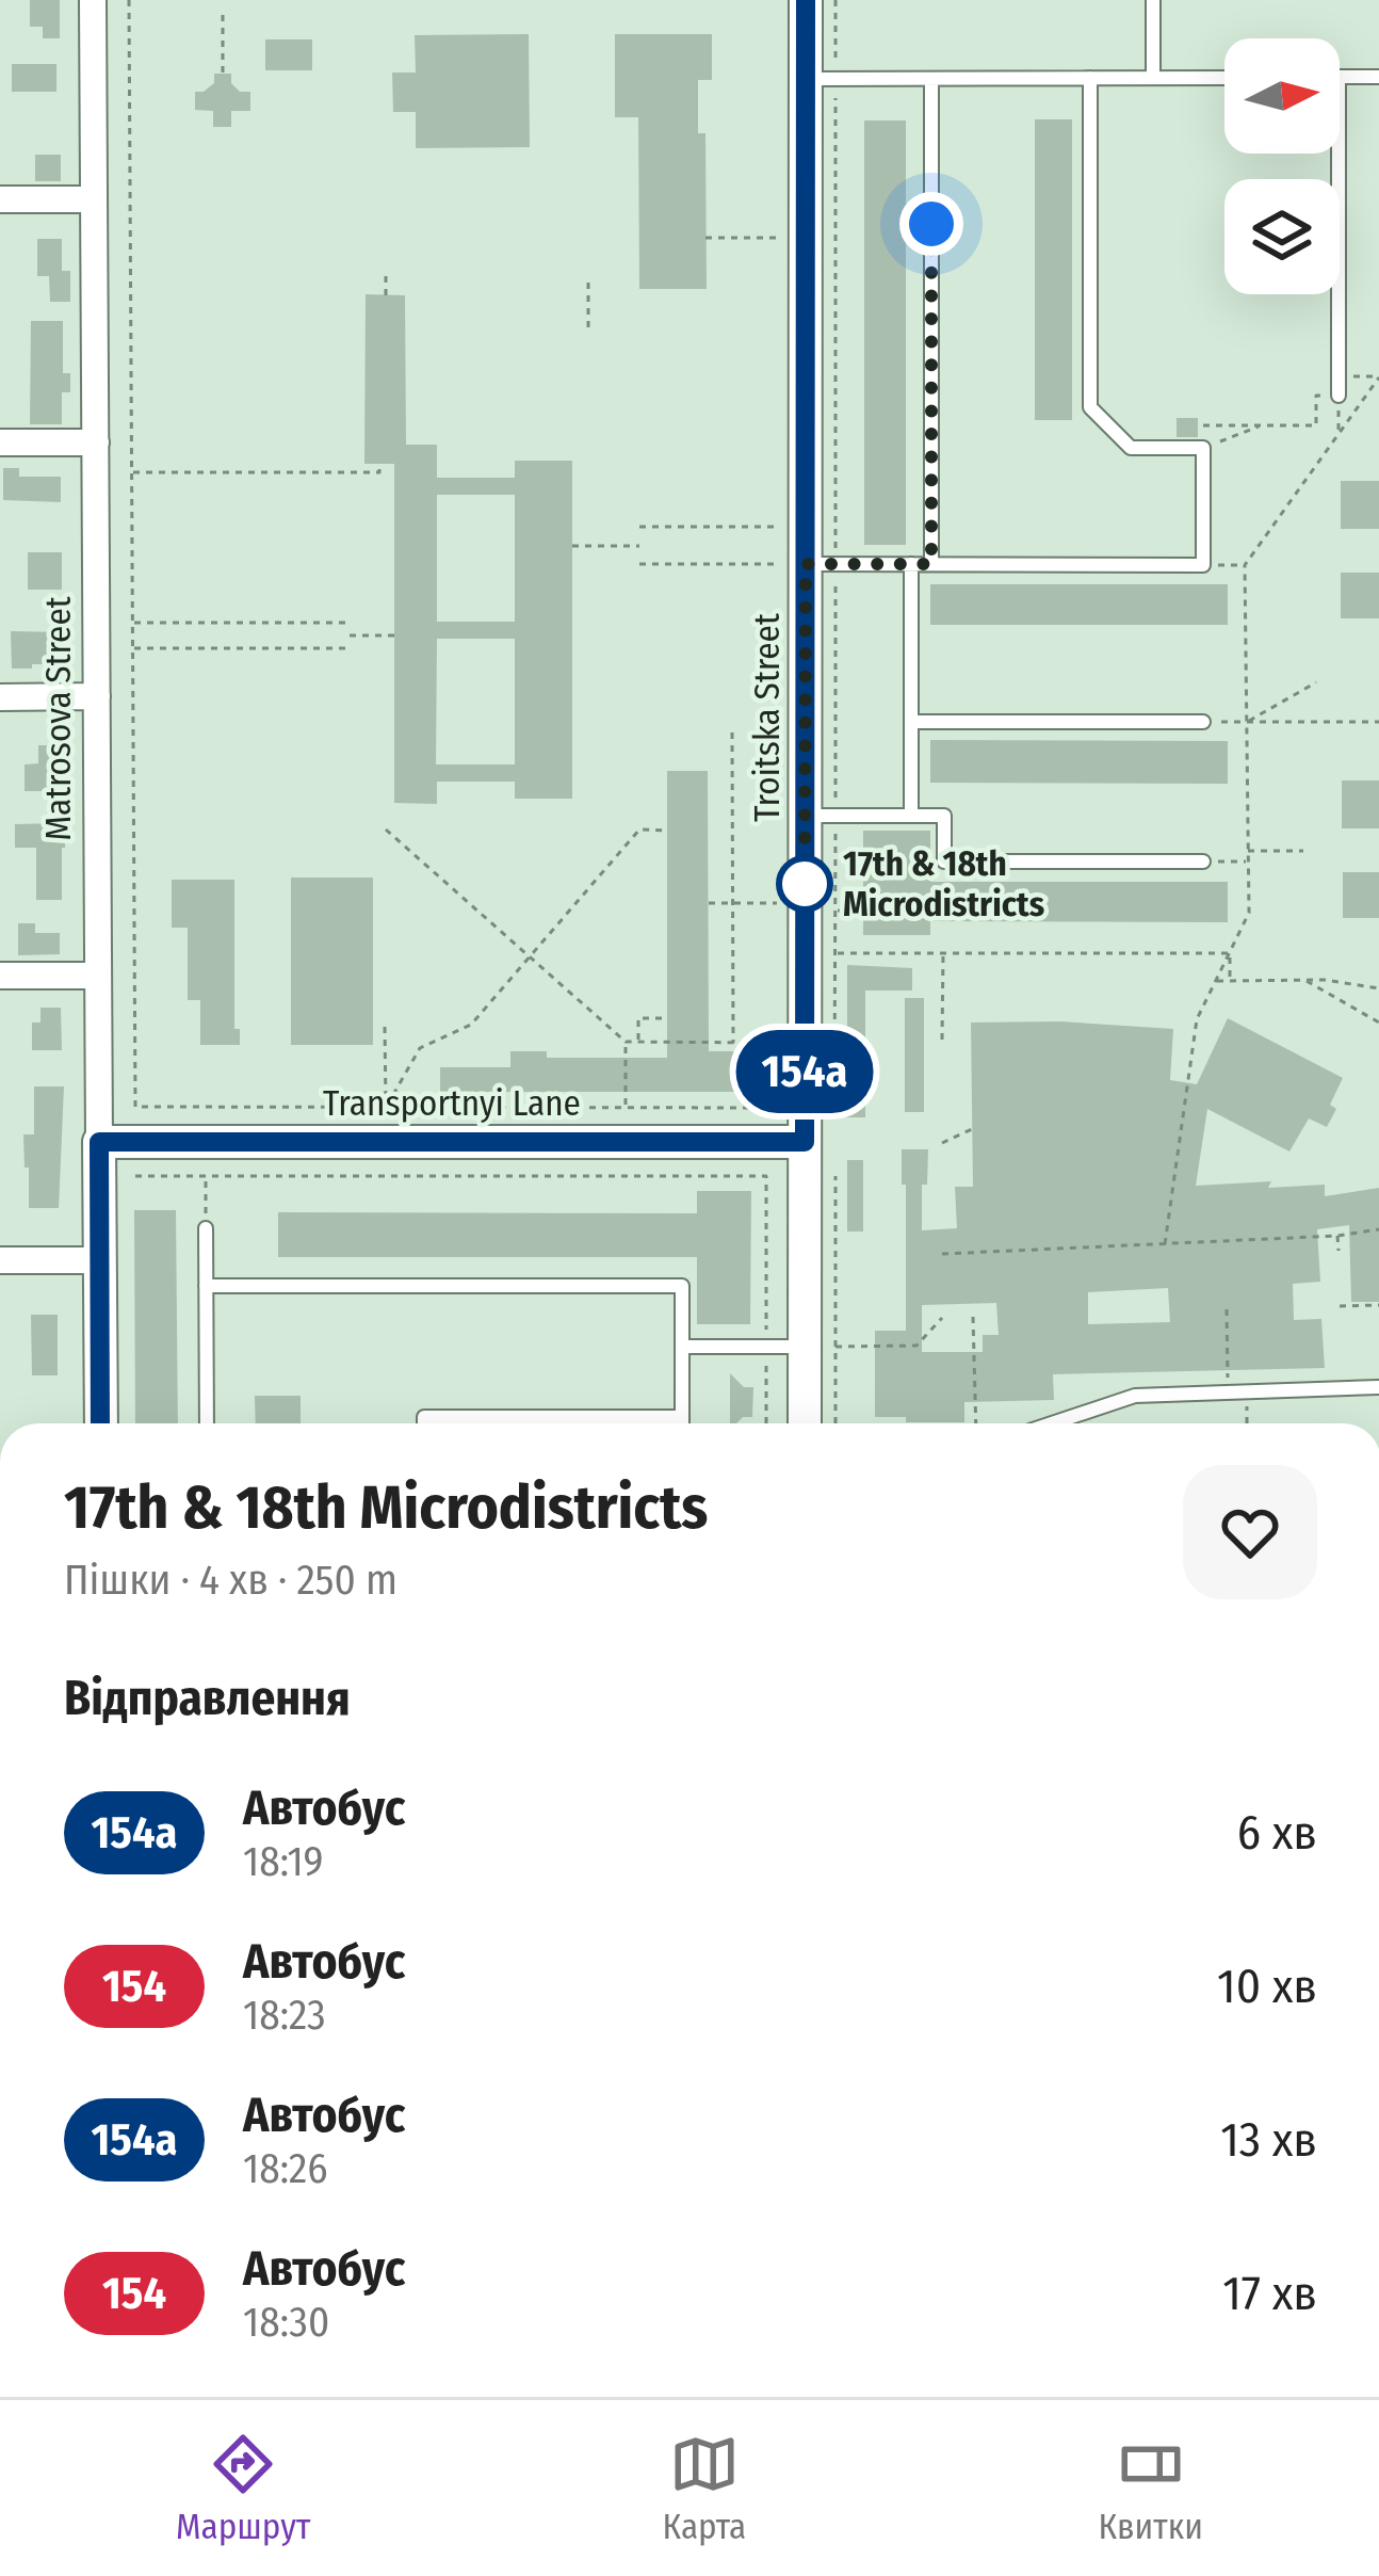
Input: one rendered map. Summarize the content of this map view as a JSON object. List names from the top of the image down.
{
  "streets": {
    "street": ["Troitska Street", "Matrosova Street", "Transportnyi Lane"]
  },
  "crossings": [
    ["Troitska Street", "Transportnyi Lane"],
    ["Matrosova Street", "Transportnyi Lane"]
  ],
  "places": ["17th & 18th Microdistricts"],
  "lines": ["bus line 154а"],
  "north": "right",
  "page": {
    "on_map": "154а",
    "heading": [
      ["17th & 18th Microdistricts", "Пішки · 4 хв · 250 m"],
      "Відправлення"
    ],
    "list": [
      {
        "mark": "154а",
        "name": "Автобус",
        "note": "18:19",
        "value": "6 хв"
      },
      {
        "mark": "154",
        "name": "Автобус",
        "note": "18:23",
        "value": "10 хв"
      },
      {
        "mark": "154а",
        "name": "Автобус",
        "note": "18:26",
        "value": "13 хв"
      },
      {
        "mark": "154",
        "name": "Автобус",
        "note": "18:30",
        "value": "17 хв"
      }
    ],
    "tabs": ["Маршрут", "Карта", "Квитки"]
  }
}
